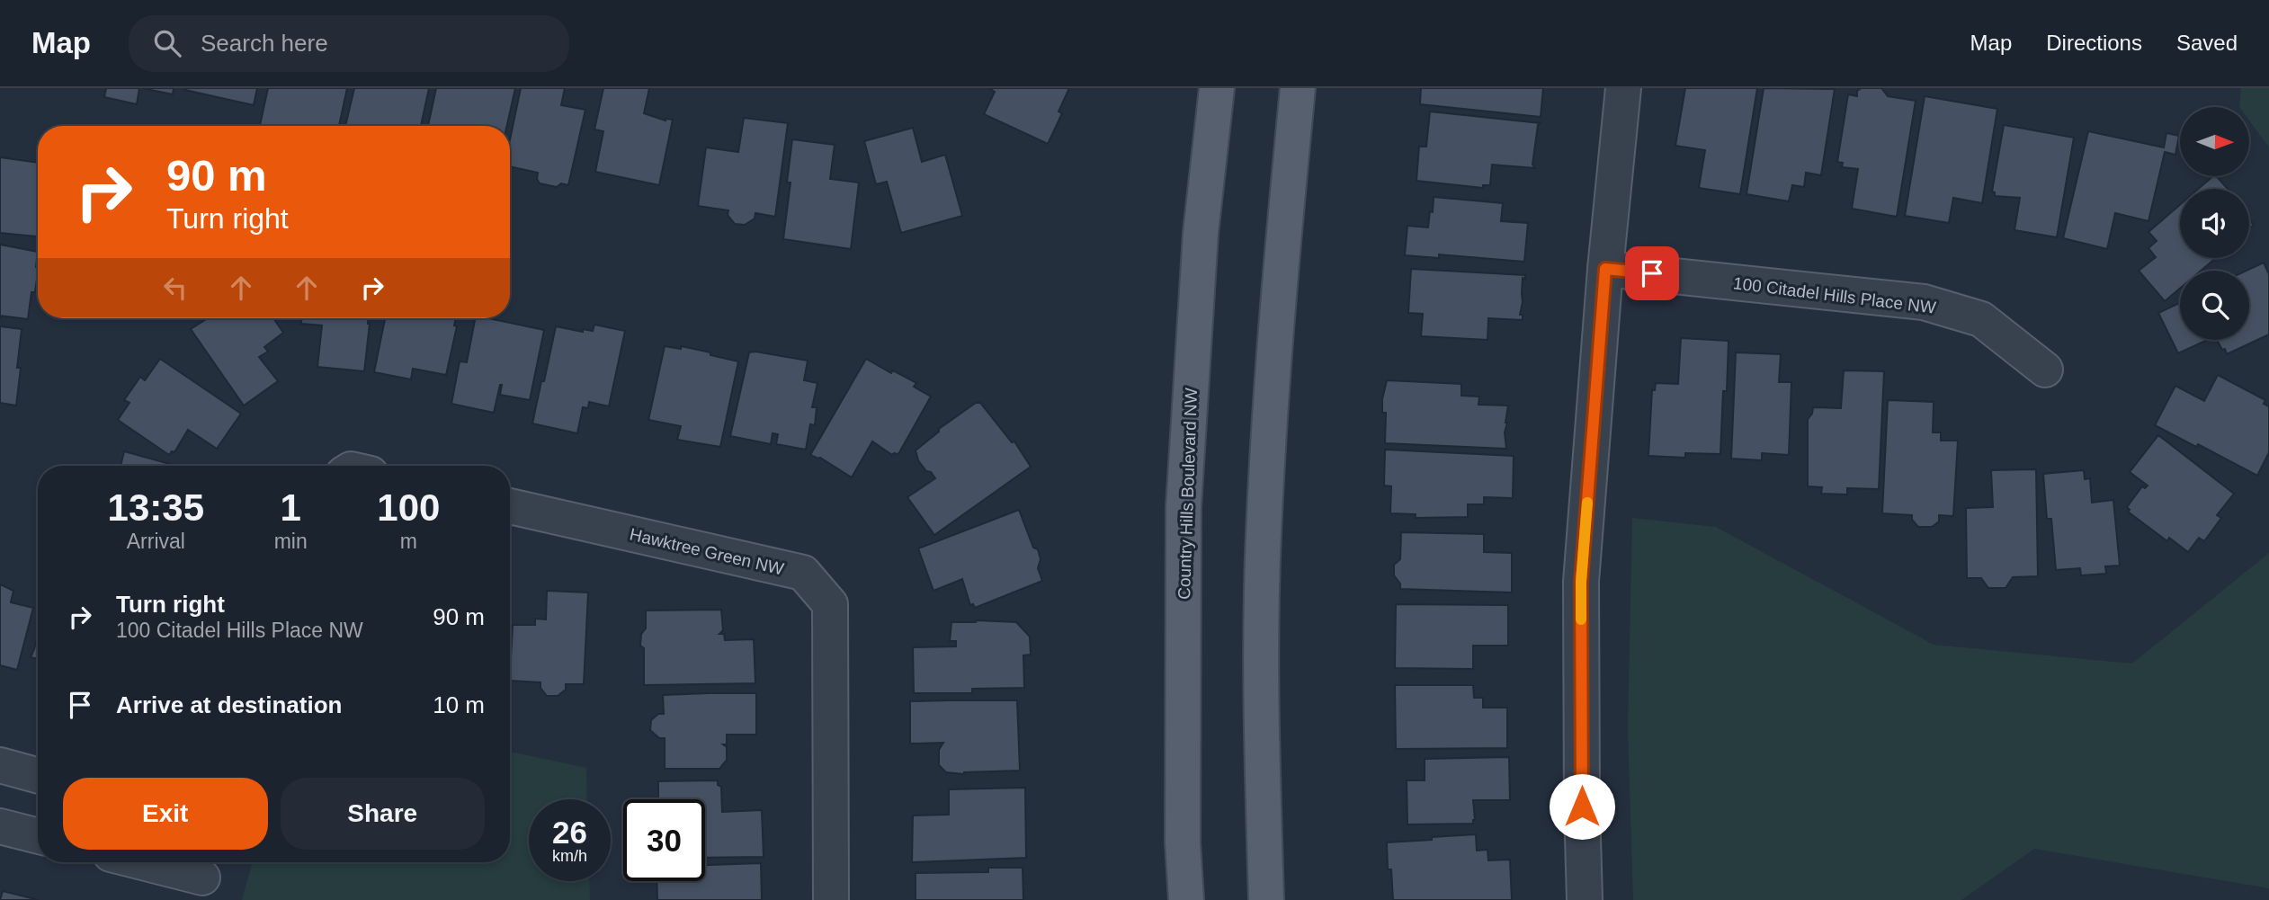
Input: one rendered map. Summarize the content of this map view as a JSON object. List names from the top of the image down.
{
  "streets": {
    "main road": ["Country Hills Boulevard NW"],
    "street": ["100 Citadel Hills Place NW", "Hawktree Green NW"]
  },
  "north": "right",
  "page": {
    "header": "Map",
    "search": "Search here",
    "nav": ["Map", "Directions", "Saved"],
    "turn": ["90 m", "Turn right"],
    "eta": [
      "13:35",
      "Arrival",
      "1",
      "min",
      "100",
      "m"
    ],
    "list": [
      {
        "name": "Turn right",
        "note": "100 Citadel Hills Place NW",
        "value": "90 m"
      },
      {
        "name": "Arrive at destination",
        "value": "10 m"
      }
    ],
    "buttons": ["Exit", "Share"],
    "speed": "26 km/h",
    "limit": "30"
  }
}
